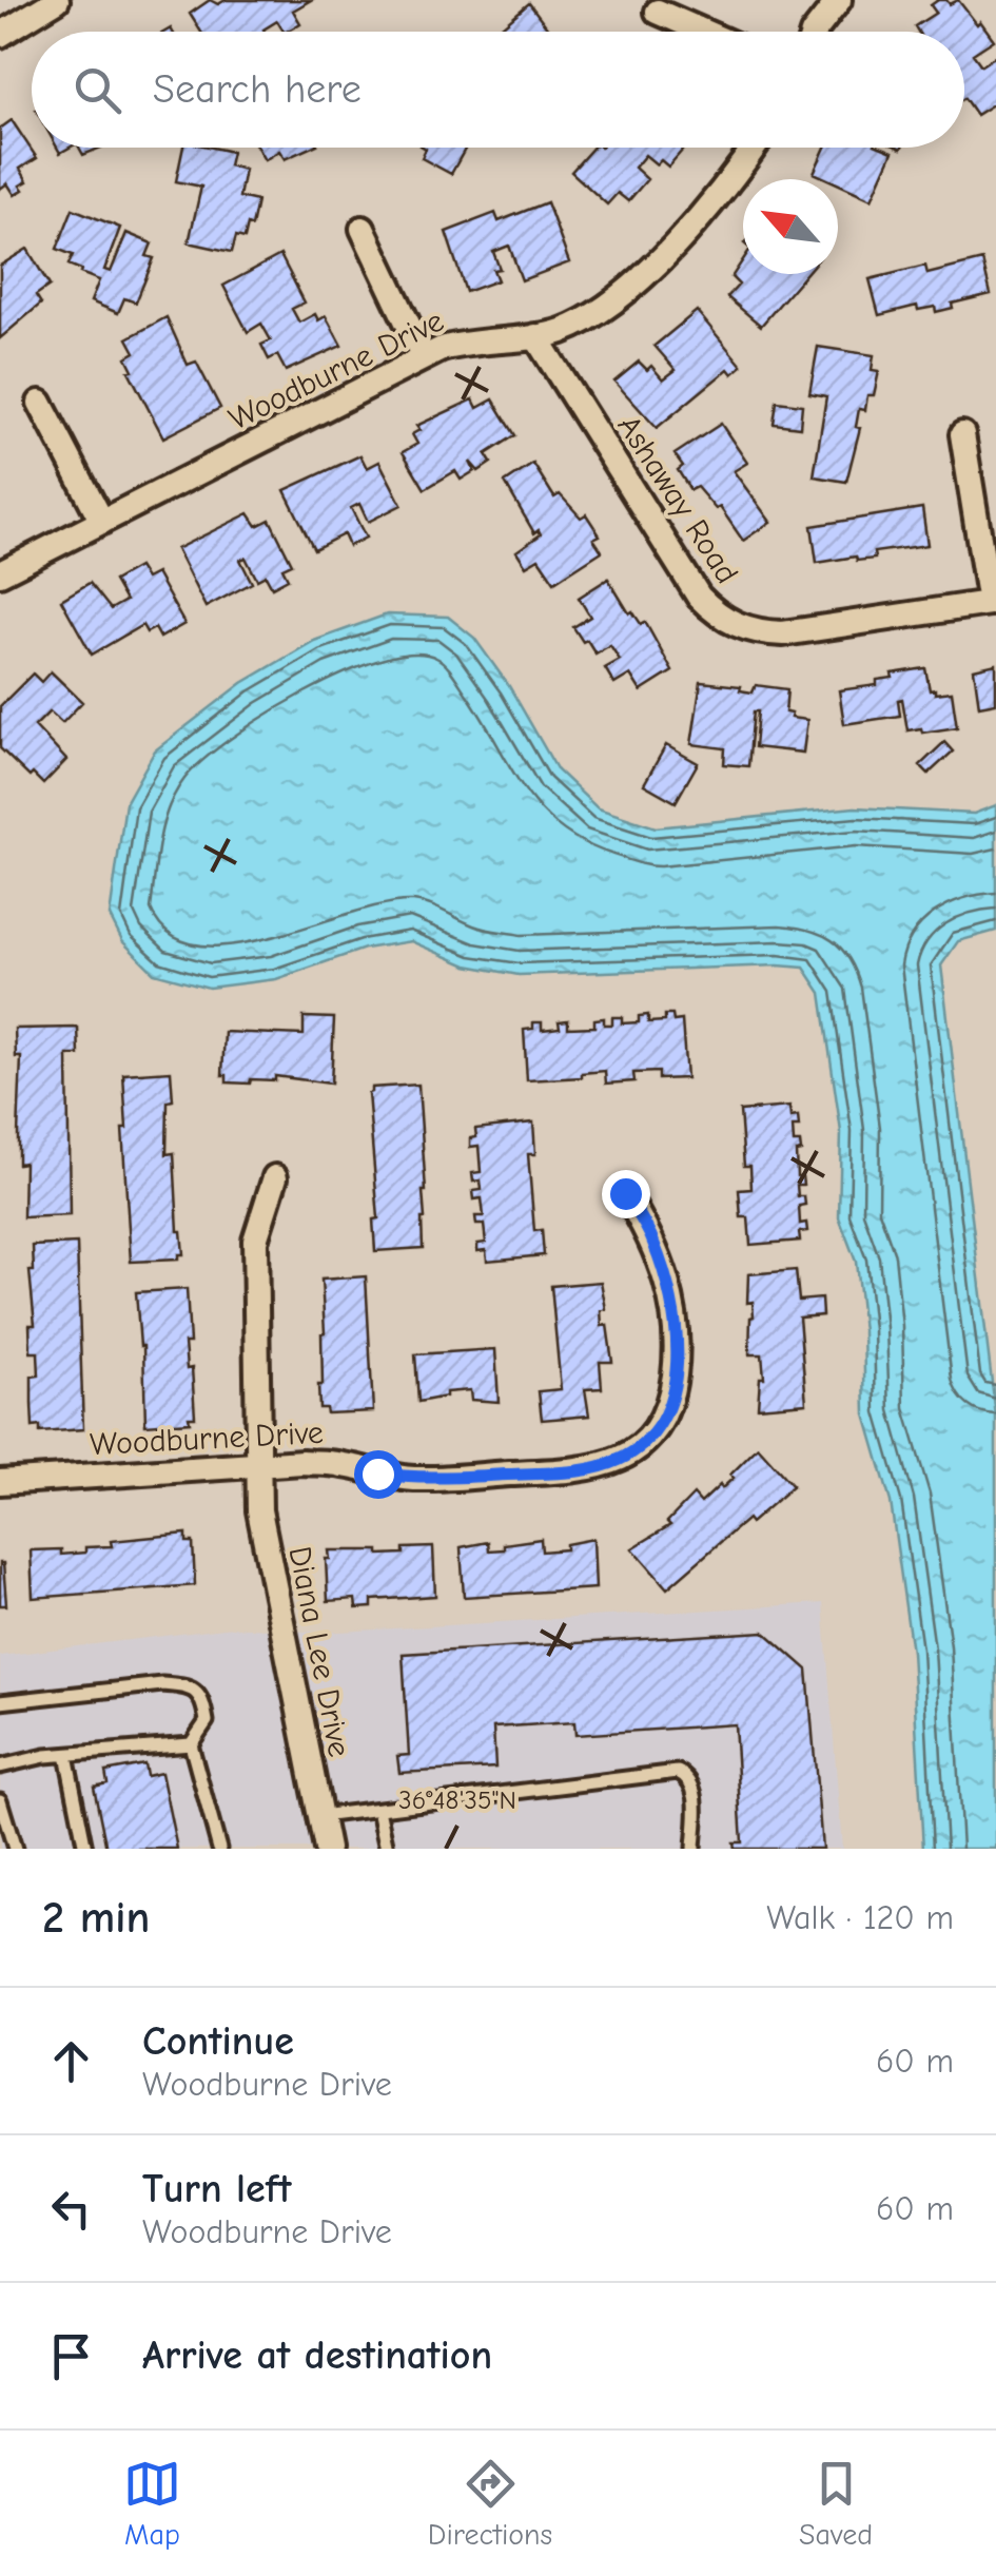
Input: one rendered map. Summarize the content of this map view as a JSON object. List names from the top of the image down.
{
  "streets": {
    "street": ["Woodburne Drive", "Ashaway Road", "Diana Lee Drive"]
  },
  "crossings": [
    ["Woodburne Drive", "Ashaway Road"],
    ["Woodburne Drive", "Diana Lee Drive"]
  ],
  "north": "top left",
  "page": {
    "search": "Search here",
    "heading": ["2 min", "Walk · 120 m"],
    "list": [
      ["Continue", "Woodburne Drive", "60 m"],
      ["Turn left", "Woodburne Drive", "60 m"],
      "Arrive at destination"
    ],
    "nav": ["Map", "Directions", "Saved"]
  },
  "coordinates": ["36°48'35\"N"]
}
